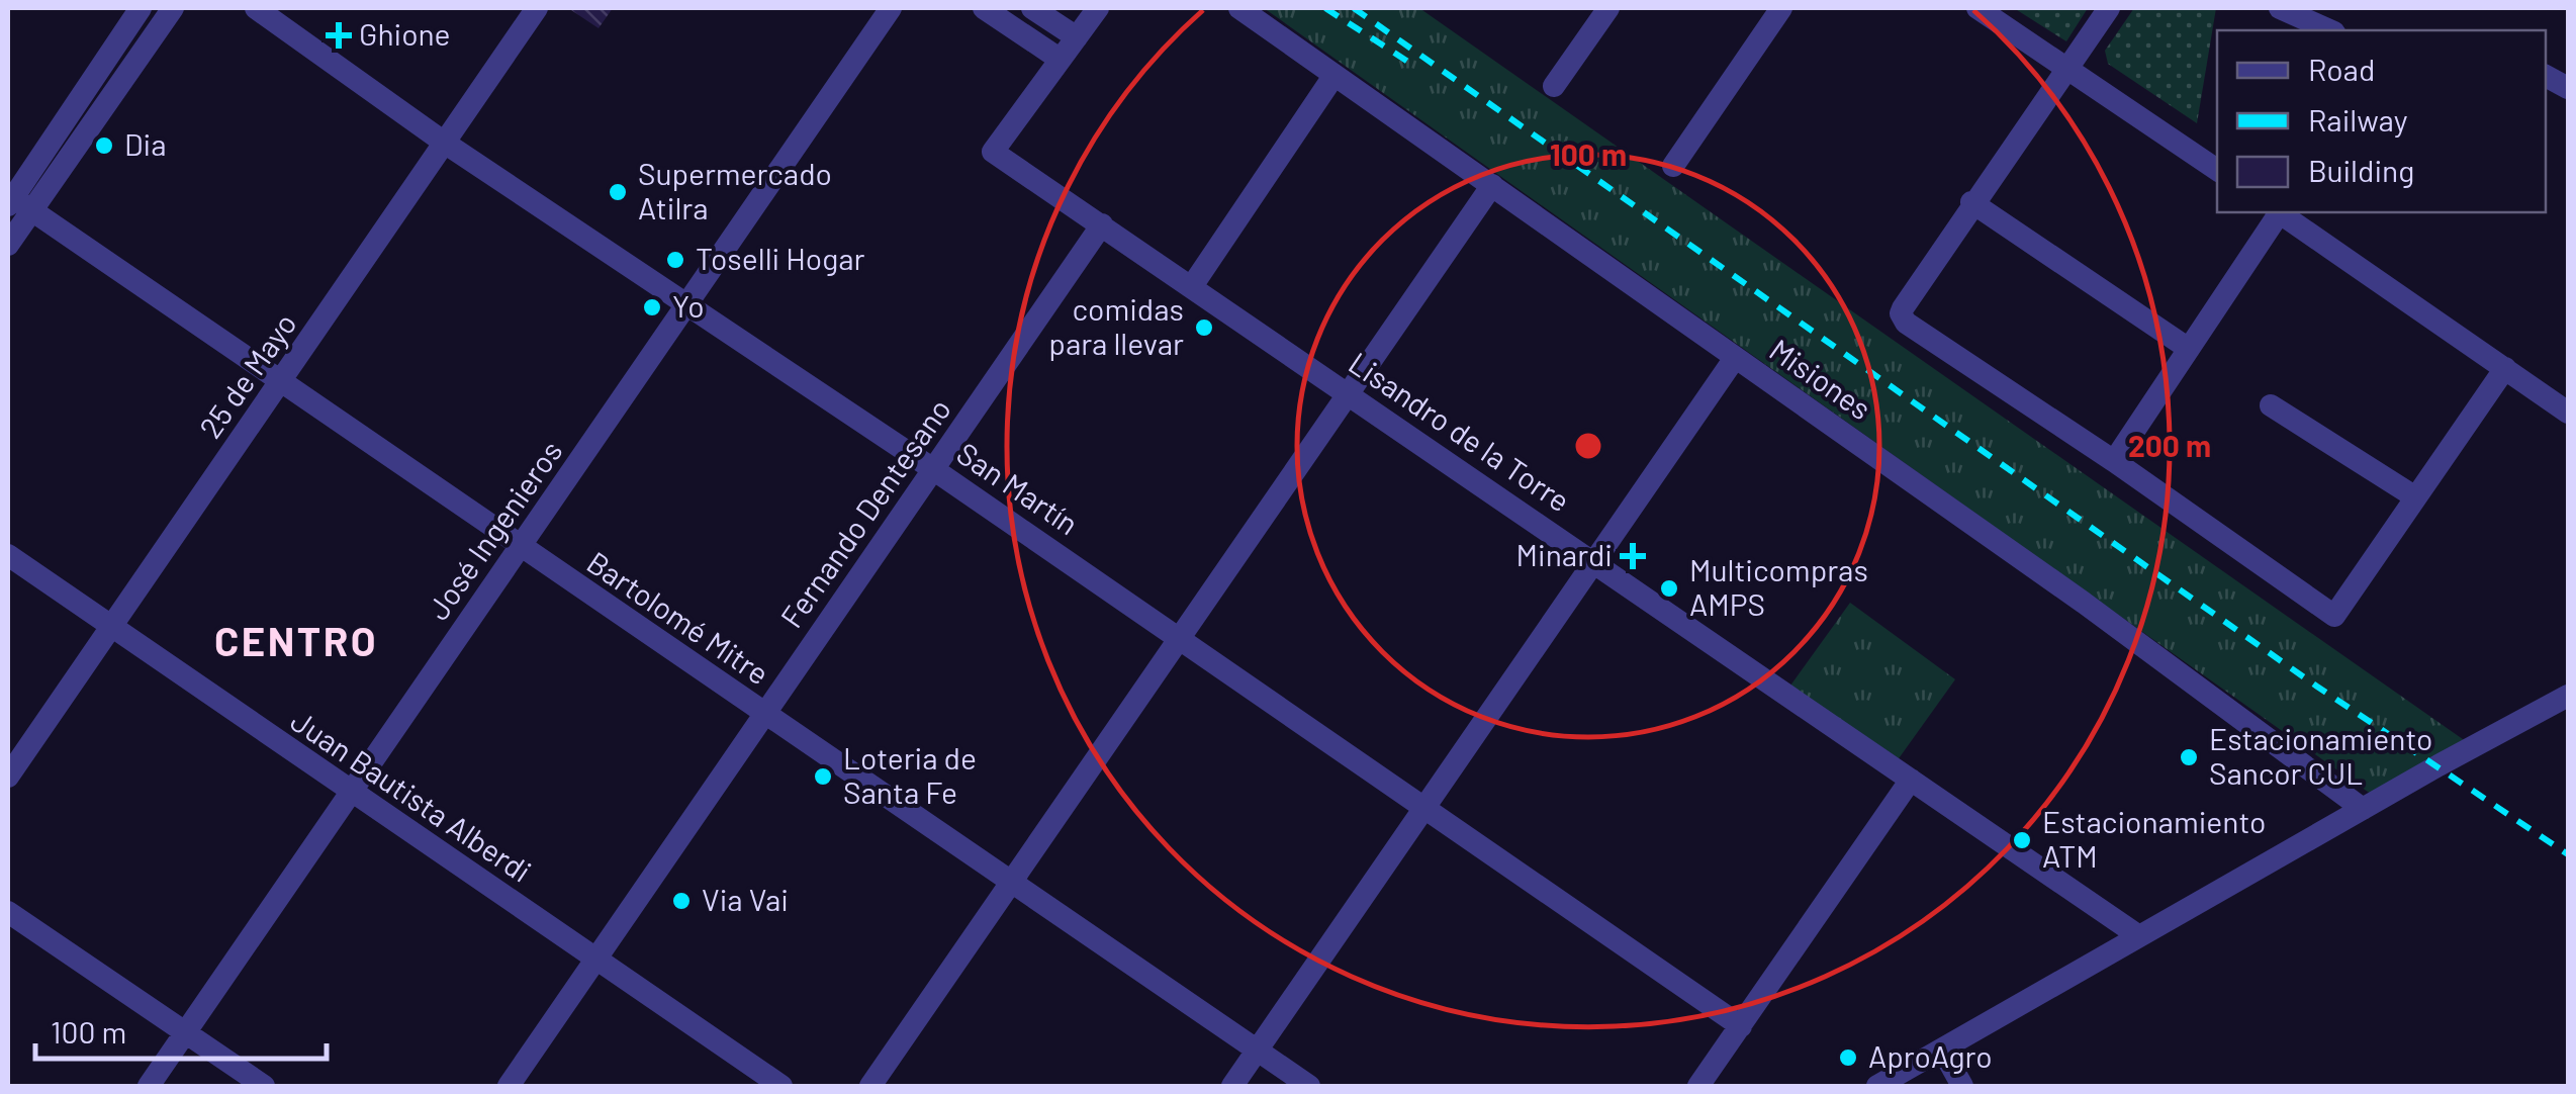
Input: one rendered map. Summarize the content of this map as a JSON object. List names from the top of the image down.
{
  "streets": {
    "street": [
      "25 de Mayo",
      "Misiones",
      "Lisandro de la Torre",
      "San Martín",
      "Fernando Dentesano",
      "José Ingenieros",
      "Bartolomé Mitre",
      "Juan Bautista Alberdi"
    ]
  },
  "crossings": [
    ["25 de Mayo", "San Martín"],
    ["25 de Mayo", "Bartolomé Mitre"],
    ["25 de Mayo", "Juan Bautista Alberdi"],
    ["Lisandro de la Torre", "Fernando Dentesano"],
    ["San Martín", "Fernando Dentesano"],
    ["San Martín", "José Ingenieros"],
    ["Fernando Dentesano", "Bartolomé Mitre"],
    ["Fernando Dentesano", "Juan Bautista Alberdi"],
    ["José Ingenieros", "Bartolomé Mitre"],
    ["José Ingenieros", "Juan Bautista Alberdi"]
  ],
  "districts": ["CENTRO"],
  "places": {
    "health": ["Ghione", "Minardi"],
    "other": [
      "Dia",
      "Supermercado Atilra",
      "Toselli Hogar",
      "Yo",
      "comidas para llevar",
      "Multicompras AMPS",
      "Estacionamiento Sancor CUL",
      "Loteria de Santa Fe",
      "Estacionamiento ATM",
      "Via Vai",
      "AproAgro"
    ]
  },
  "legend": ["Road", "Railway", "Building"],
  "scale_bar": "100 m",
  "rings": ["100 m", "200 m"]
}
